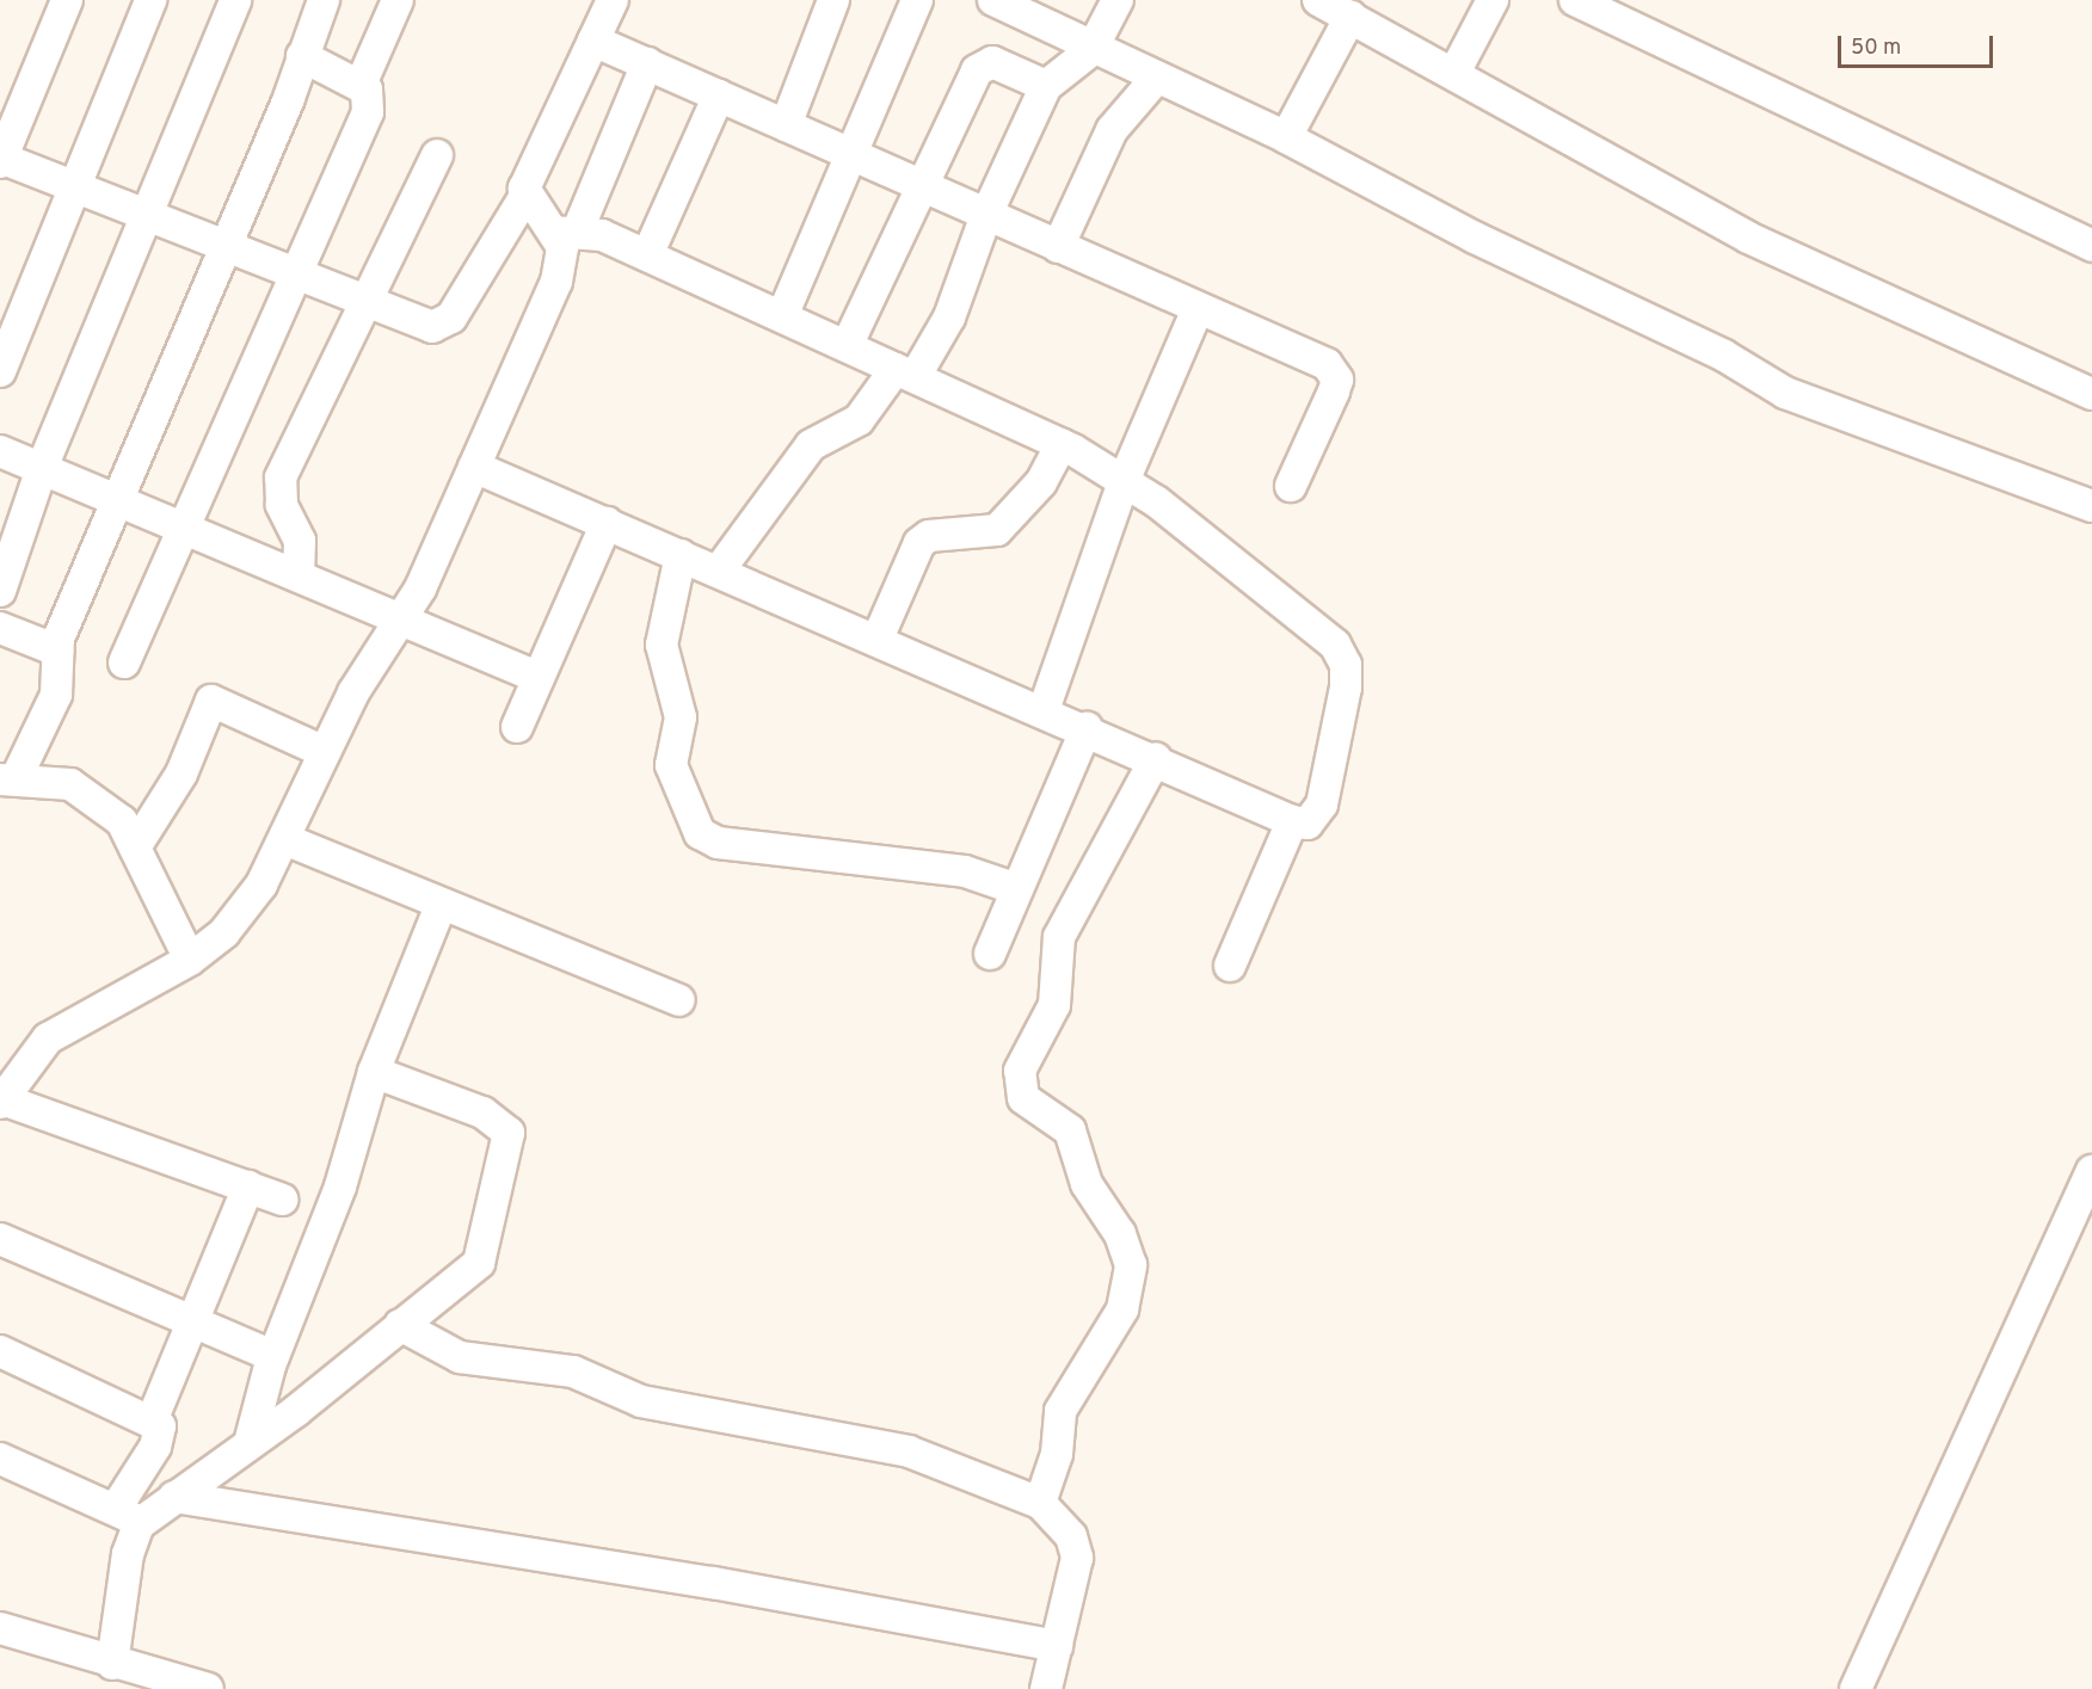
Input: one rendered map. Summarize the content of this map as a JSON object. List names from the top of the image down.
{
  "scale_bar": "50 m"
}
